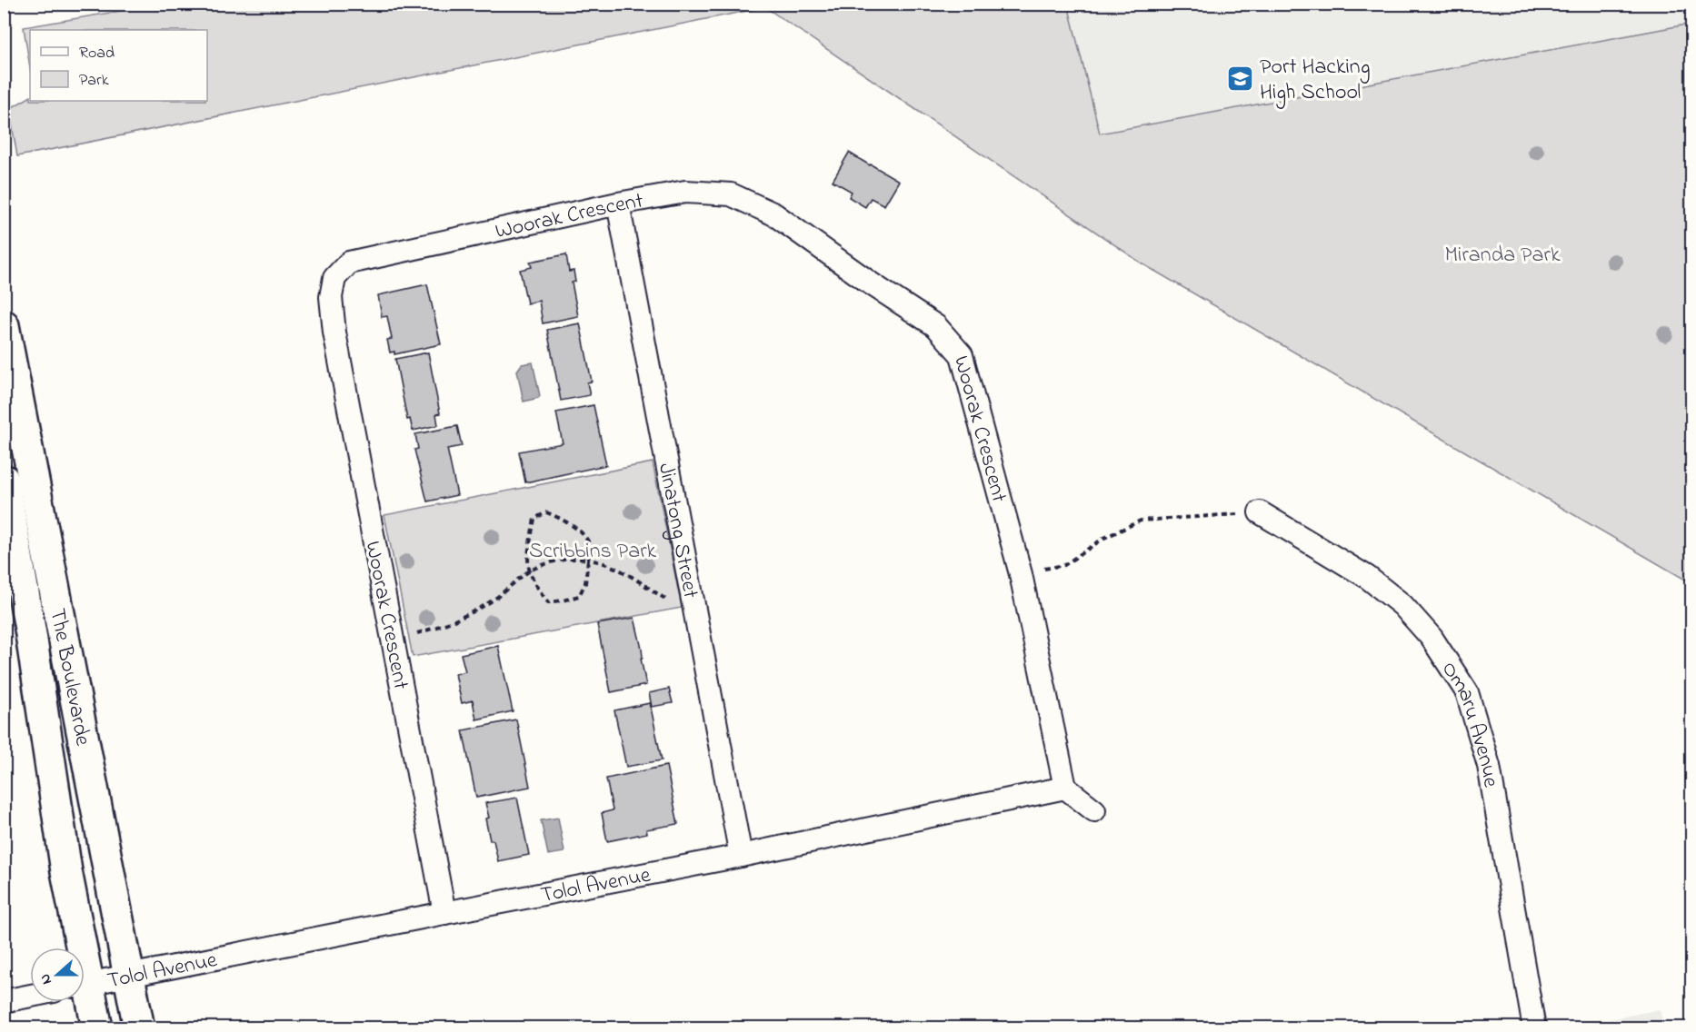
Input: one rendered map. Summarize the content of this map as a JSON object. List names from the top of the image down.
{
  "streets": {
    "main road": ["The Boulevarde"],
    "street": [
      "Woorak Crescent",
      "Jinatong Street",
      "Omaru Avenue",
      "Tolol Avenue"
    ]
  },
  "crossings": [
    ["Woorak Crescent", "Jinatong Street"],
    ["Woorak Crescent", "Tolol Avenue"],
    ["Jinatong Street", "Tolol Avenue"],
    ["The Boulevarde", "Tolol Avenue"]
  ],
  "parks": ["Miranda Park", "Scribbins Park"],
  "places": {
    "school or university": ["Port Hacking High School"]
  },
  "legend": ["Road", "Park"],
  "north": "left"
}
